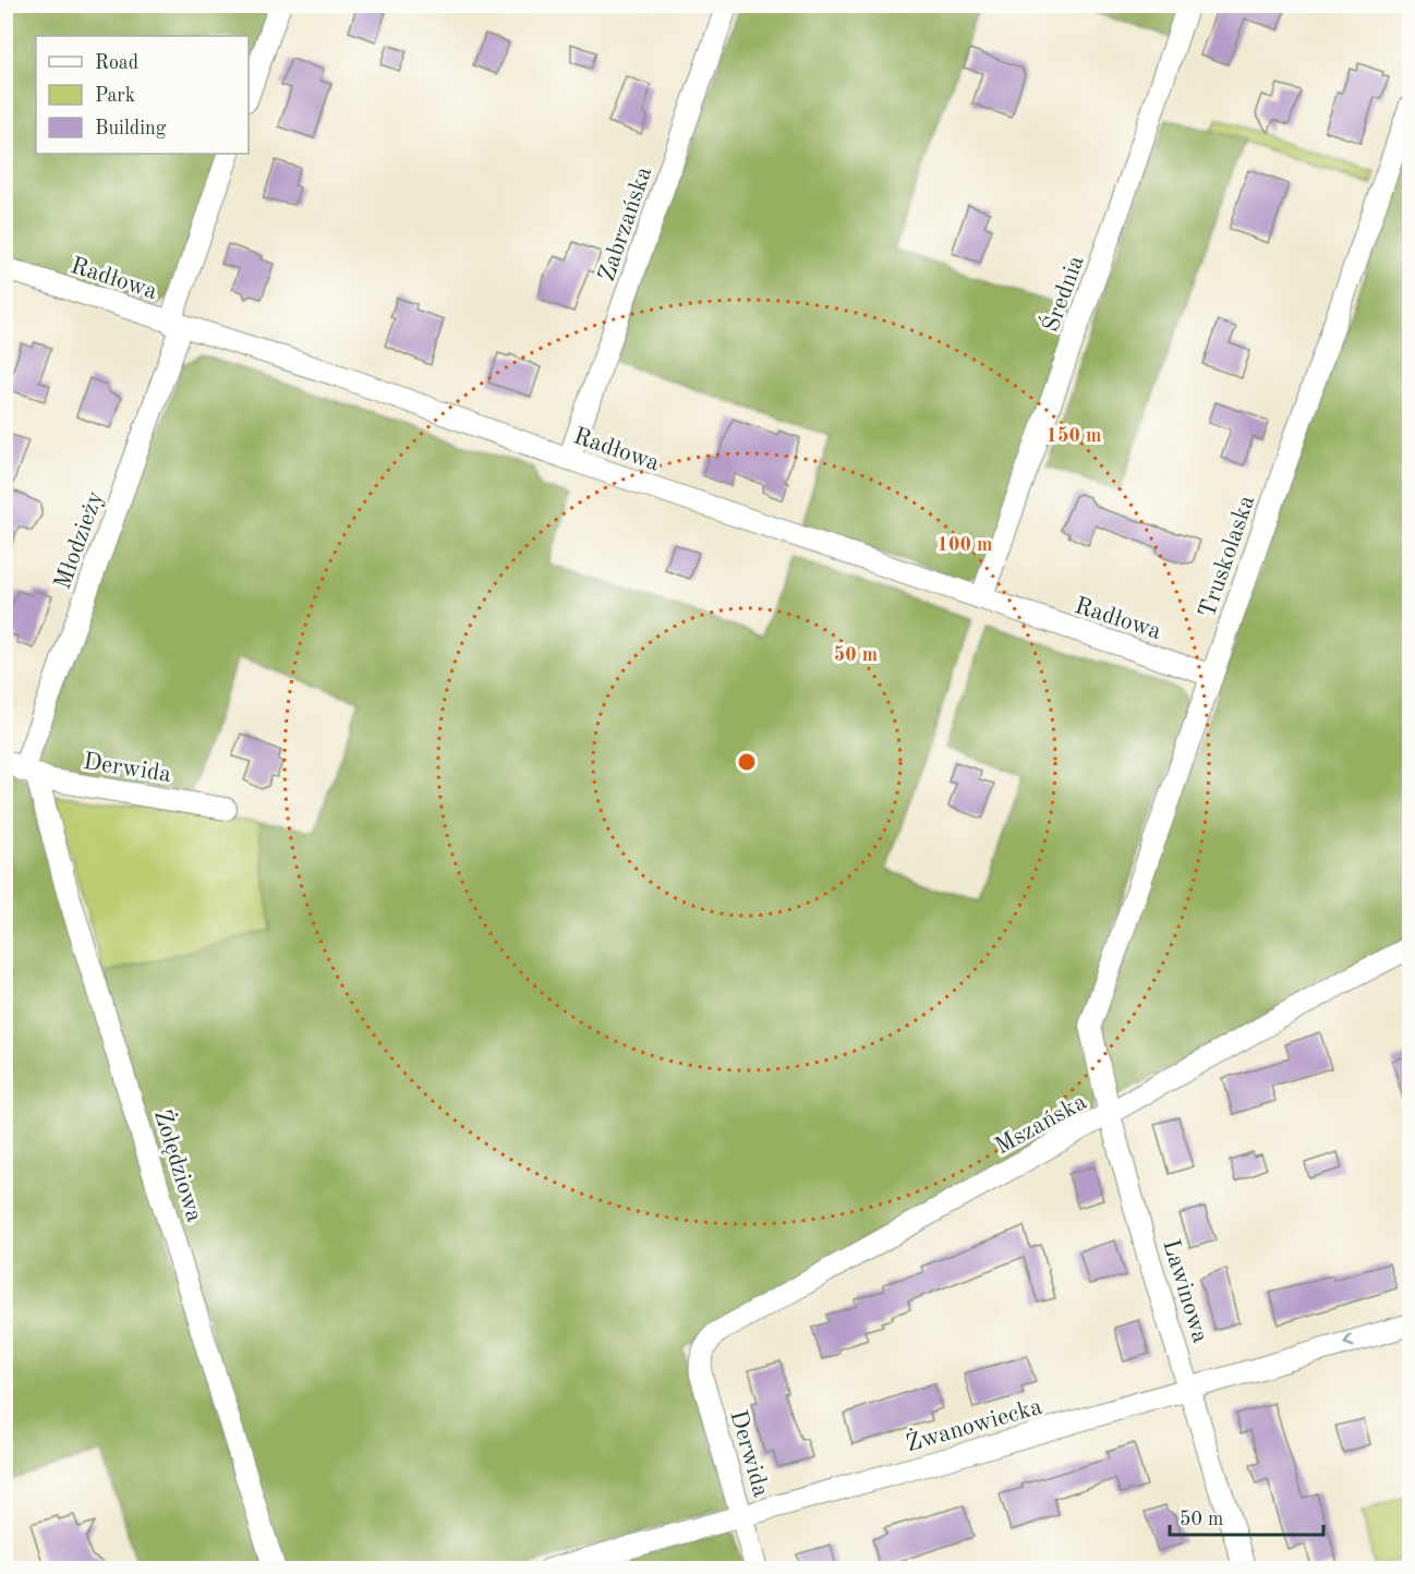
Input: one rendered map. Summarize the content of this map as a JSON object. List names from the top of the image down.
{
  "streets": {
    "street": [
      "Zabrzańska",
      "Radłowa",
      "Średnia",
      "Młodzieży",
      "Truskolaska",
      "Derwida",
      "Mszańska",
      "Żołędziowa",
      "Lawinowa",
      "Żwanowiecka"
    ]
  },
  "crossings": [
    ["Zabrzańska", "Radłowa"],
    ["Radłowa", "Średnia"],
    ["Radłowa", "Młodzieży"],
    ["Radłowa", "Truskolaska"],
    ["Młodzieży", "Derwida"],
    ["Młodzieży", "Żołędziowa"],
    ["Truskolaska", "Lawinowa"],
    ["Derwida", "Mszańska"],
    ["Derwida", "Żołędziowa"],
    ["Derwida", "Żwanowiecka"],
    ["Mszańska", "Lawinowa"],
    ["Lawinowa", "Żwanowiecka"]
  ],
  "legend": ["Road", "Park", "Building"],
  "scale_bar": "50 m",
  "rings": ["150 m", "100 m", "50 m"]
}
